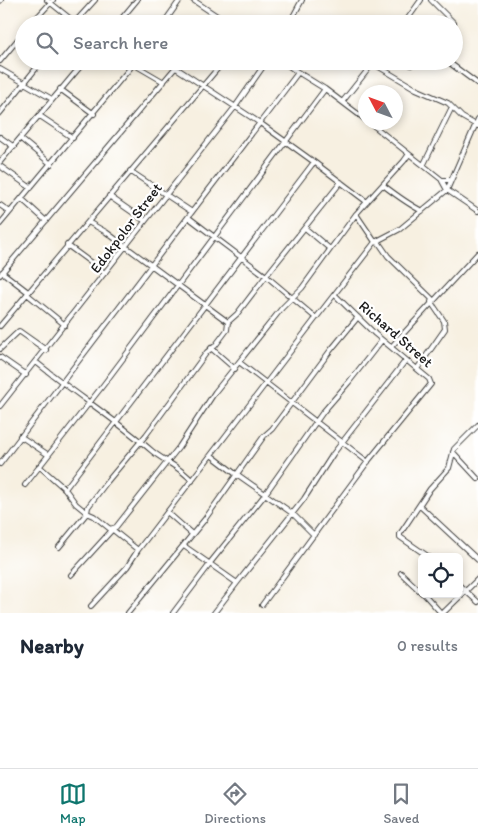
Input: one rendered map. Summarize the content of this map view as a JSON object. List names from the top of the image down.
{
  "streets": {
    "street": ["Edokpolor Street", "Richard Street"]
  },
  "north": "top left",
  "page": {
    "search": "Search here",
    "heading": ["Nearby", "0 results"],
    "nav": ["Map", "Directions", "Saved"]
  }
}
